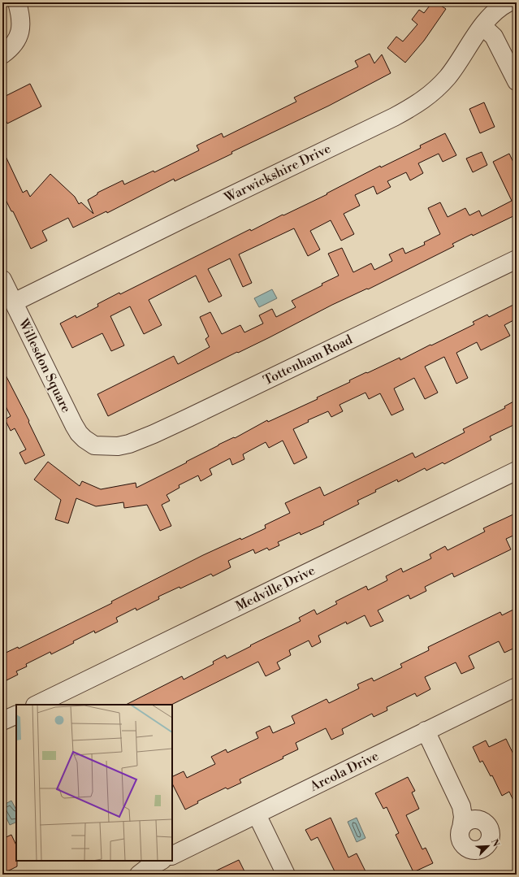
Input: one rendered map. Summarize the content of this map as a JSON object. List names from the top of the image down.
{
  "streets": {
    "street": [
      "Warwickshire Drive",
      "Tottenham Road",
      "Willesdon Square",
      "Medville Drive",
      "Arcola Drive"
    ]
  },
  "crossings": [
    ["Warwickshire Drive", "Willesdon Square"],
    ["Tottenham Road", "Willesdon Square"]
  ],
  "north": "top right"
}
